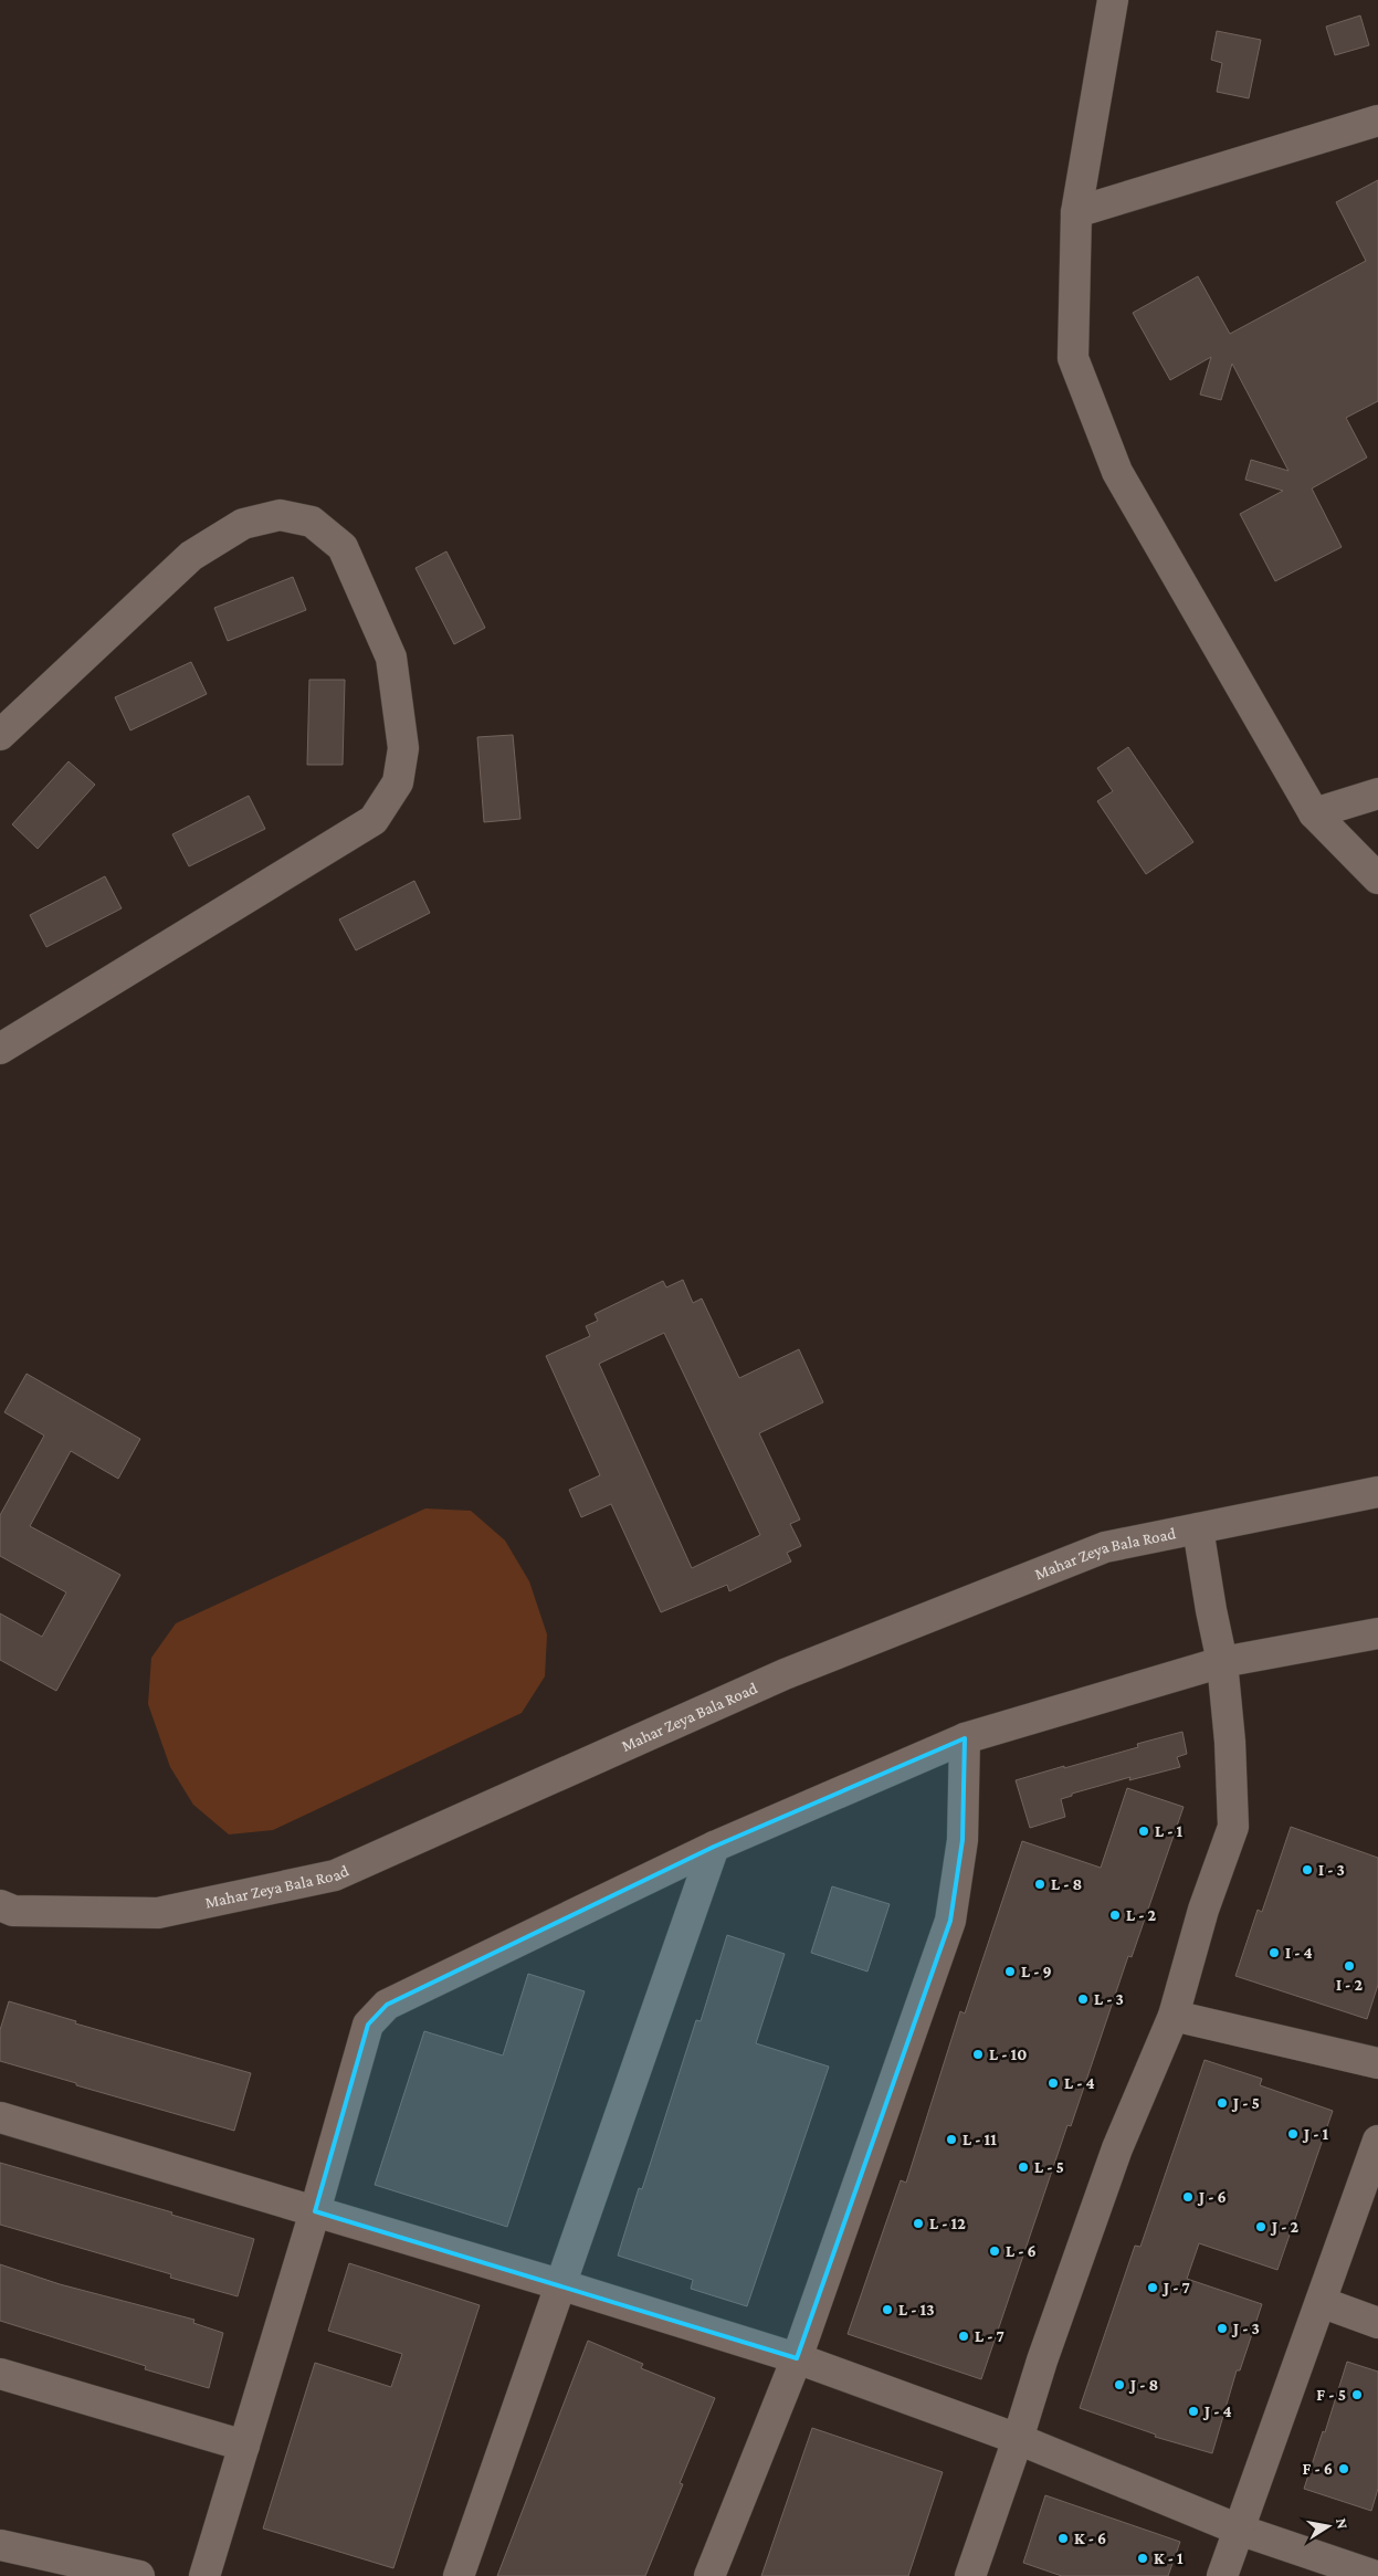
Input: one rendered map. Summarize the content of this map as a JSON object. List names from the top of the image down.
{
  "streets": {
    "street": ["Mahar Zeya Bala Road"]
  },
  "places": [
    "L - 1",
    "I - 3",
    "L - 8",
    "L - 2",
    "I - 4",
    "I - 2",
    "L - 9",
    "L - 3",
    "L - 10",
    "L - 4",
    "J - 5",
    "J - 1",
    "L - 11",
    "L - 5",
    "J - 6",
    "L - 12",
    "J - 2",
    "L - 6",
    "J - 7",
    "L - 13",
    "J - 3",
    "L - 7",
    "J - 8",
    "F - 5",
    "J - 4",
    "F - 6",
    "K - 6",
    "K - 1"
  ],
  "north": "right"
}
